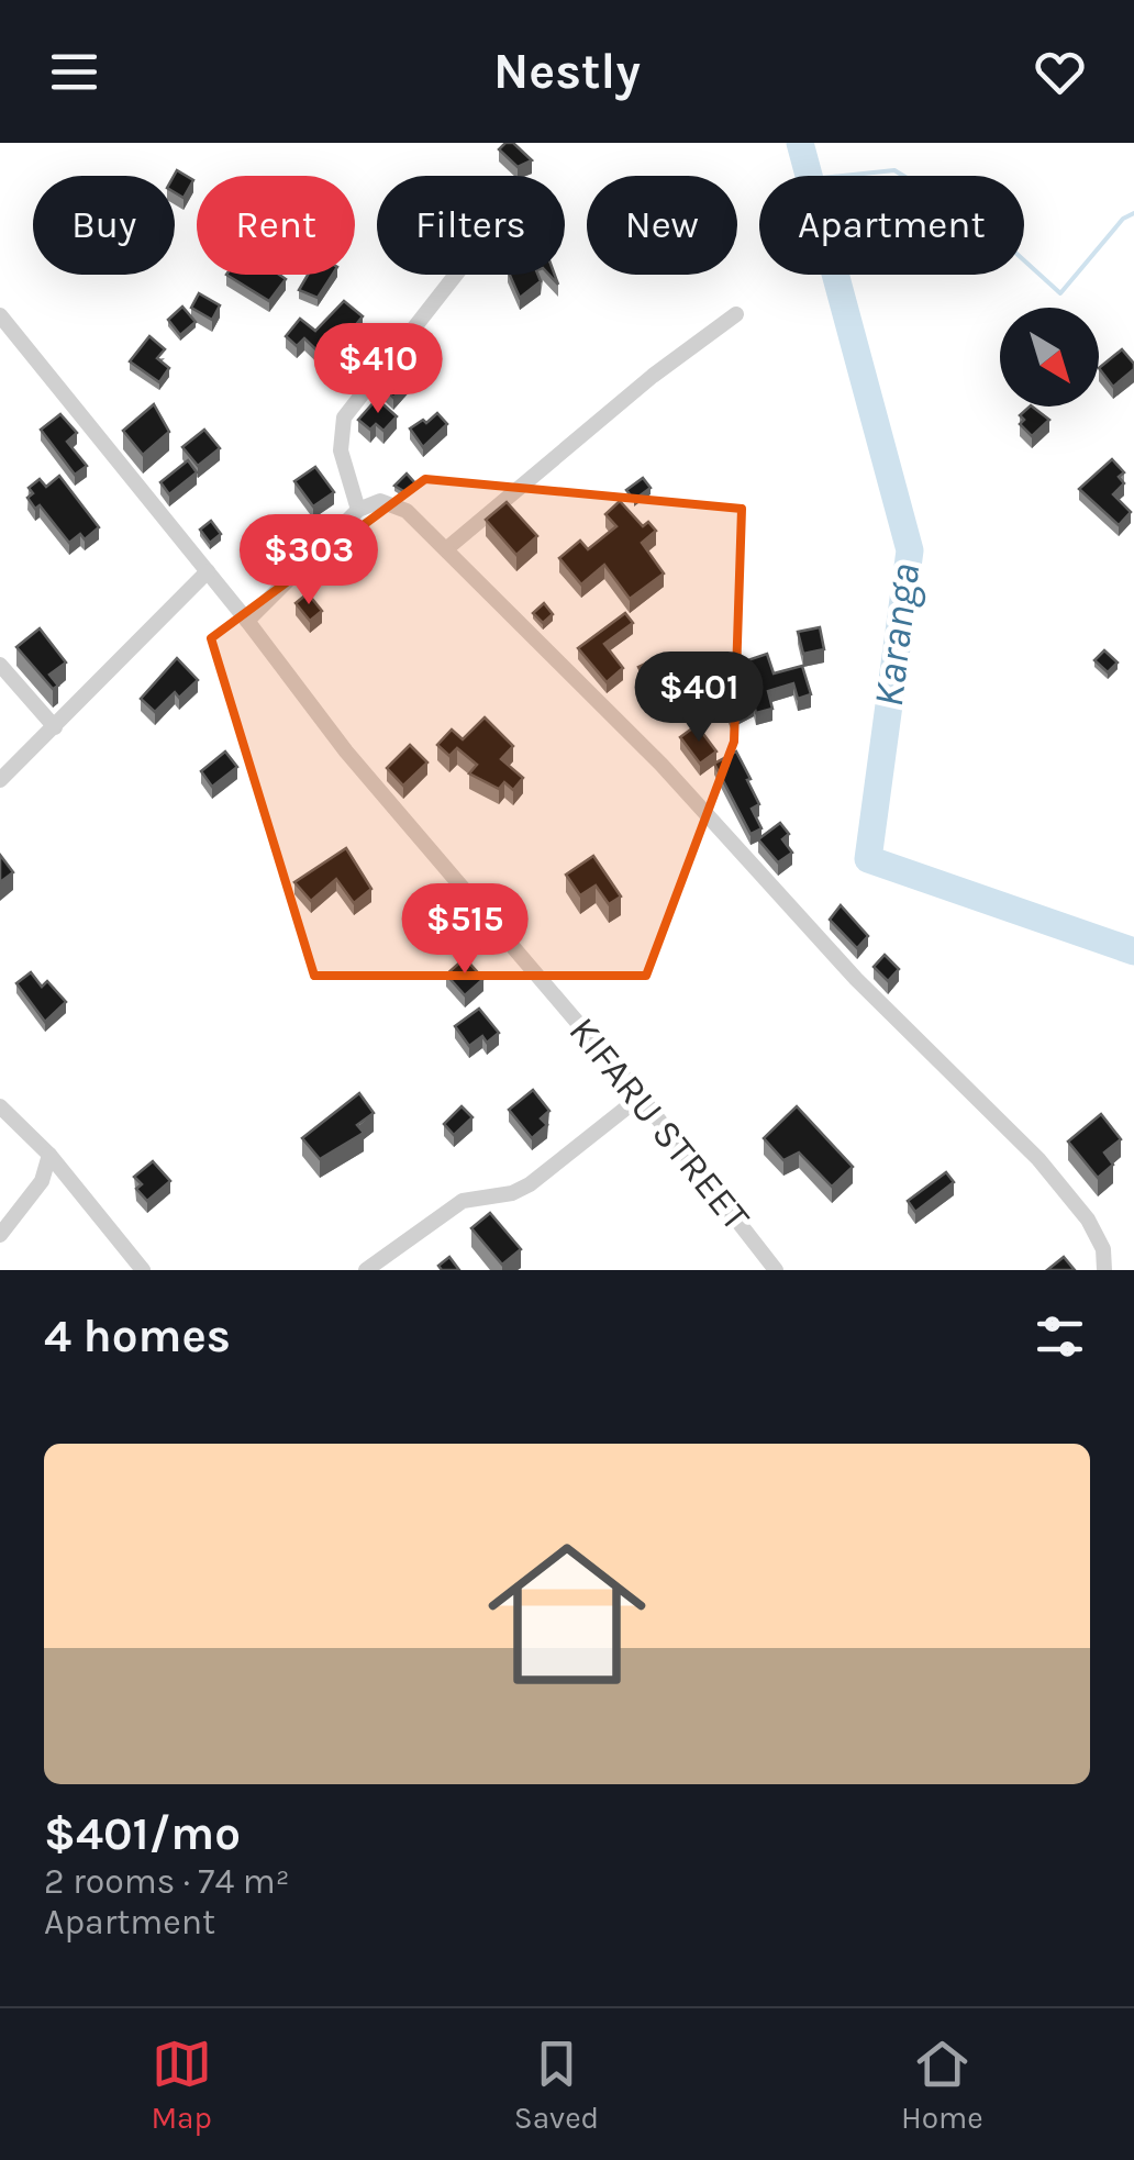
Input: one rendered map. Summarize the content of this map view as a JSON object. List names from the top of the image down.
{
  "streets": {
    "street": ["KIFARU STREET"]
  },
  "water": ["Karanga"],
  "north": "bottom right",
  "page": {
    "header": "Nestly",
    "chip": [
      "Buy",
      "Rent",
      "Filters",
      "New",
      "Apartment"
    ],
    "price": [
      "$410",
      "$303",
      "$401",
      "$515"
    ],
    "heading": "4 homes",
    "list": [
      {
        "name": "$401/mo",
        "note": "2 rooms · 74 m² · Apartment"
      }
    ],
    "tabs": ["Map", "Saved", "Home"]
  }
}
